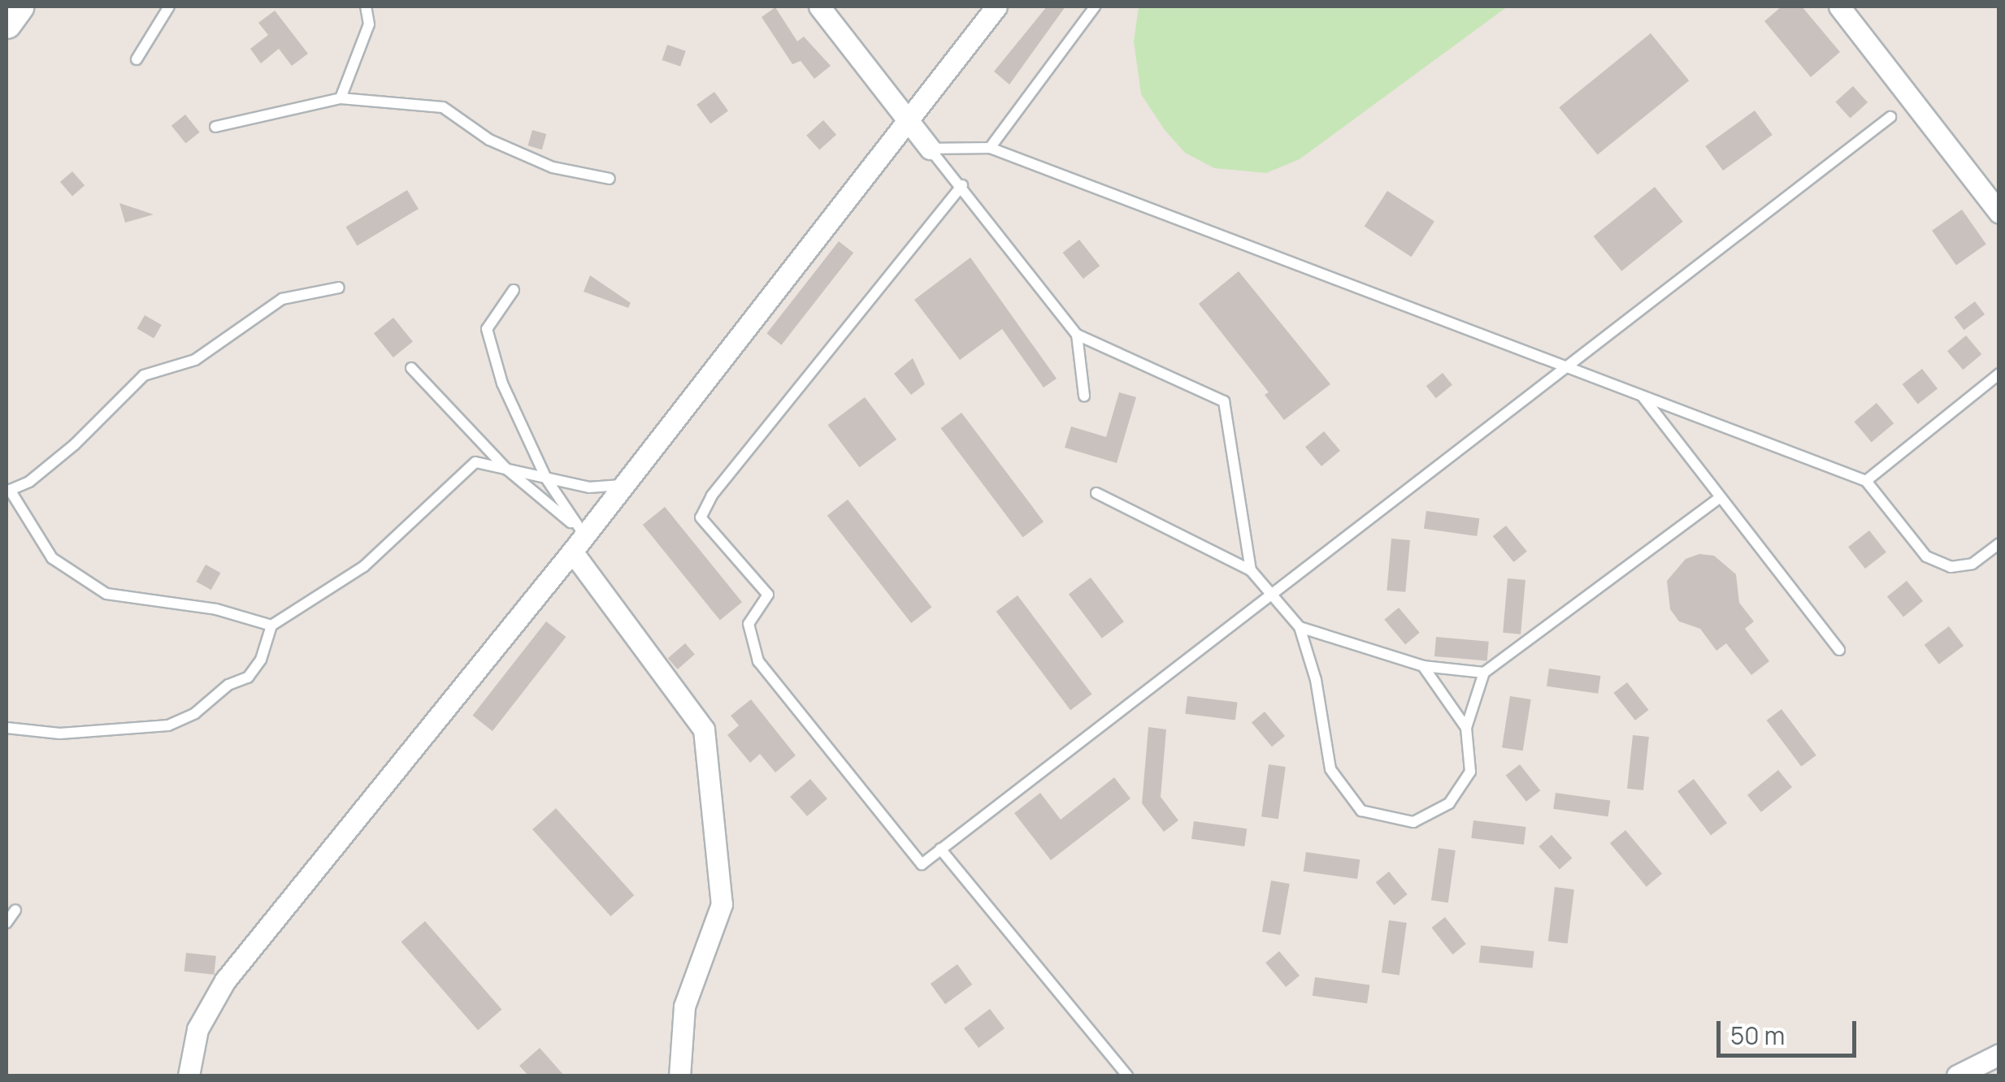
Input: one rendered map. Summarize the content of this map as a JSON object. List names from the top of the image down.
{
  "scale_bar": "50 m"
}
